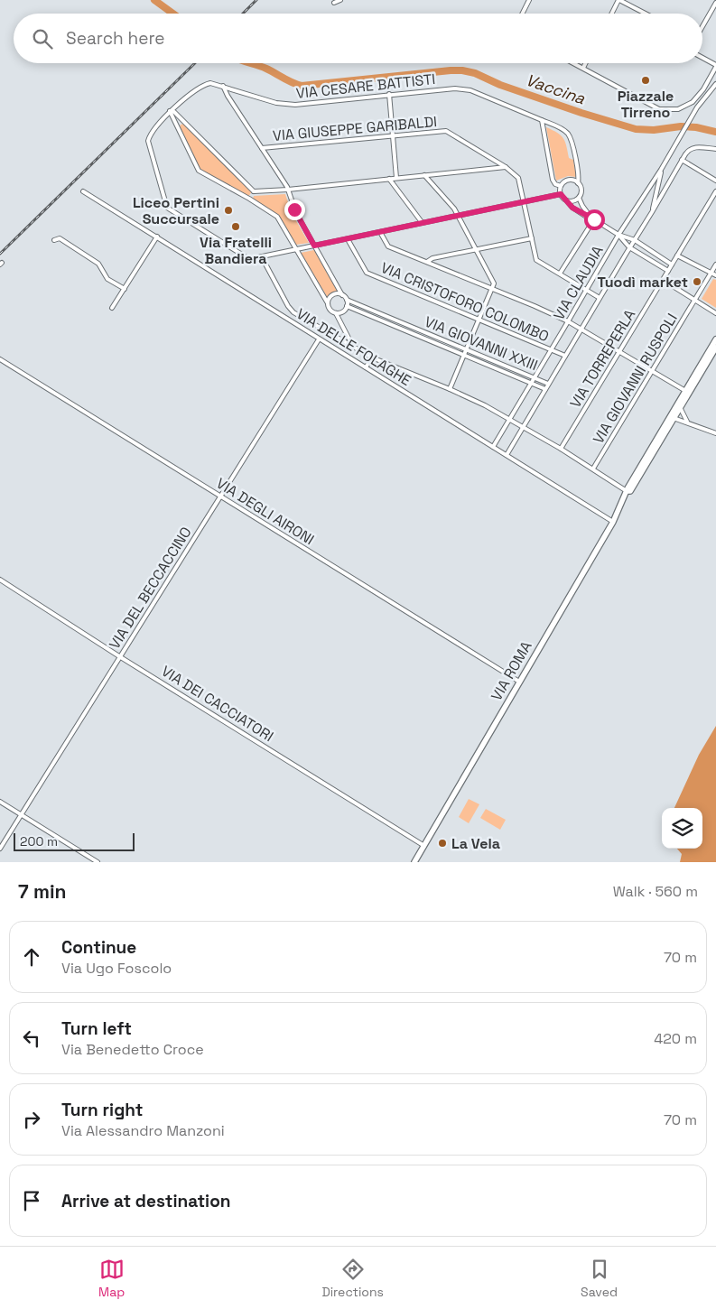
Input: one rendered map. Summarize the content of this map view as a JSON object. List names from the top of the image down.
{
  "streets": {
    "street": [
      "VIA CESARE BATTISTI",
      "VIA GIUSEPPE GARIBALDI",
      "VIA CLAUDIA",
      "VIA CRISTOFORO COLOMBO",
      "VIA GIOVANNI XXIII",
      "VIA DELLE FOLAGHE",
      "VIA TORREPERLA",
      "VIA GIOVANNI RUSPOLI",
      "VIA DEGLI AIRONI",
      "VIA DEL BECCACCINO",
      "VIA ROMA",
      "VIA DEI CACCIATORI"
    ]
  },
  "crossings": [
    ["VIA GIUSEPPE GARIBALDI", "VIA CLAUDIA"],
    ["VIA CLAUDIA", "VIA CRISTOFORO COLOMBO"],
    ["VIA CLAUDIA", "VIA GIOVANNI XXIII"],
    ["VIA CLAUDIA", "VIA DELLE FOLAGHE"],
    ["VIA DELLE FOLAGHE", "VIA DEL BECCACCINO"],
    ["VIA DELLE FOLAGHE", "VIA ROMA"],
    ["VIA DEGLI AIRONI", "VIA DEL BECCACCINO"],
    ["VIA DEGLI AIRONI", "VIA ROMA"],
    ["VIA DEL BECCACCINO", "VIA DEI CACCIATORI"],
    ["VIA ROMA", "VIA DEI CACCIATORI"]
  ],
  "water": ["Vaccina"],
  "places": [
    "Piazzale Tirreno",
    "Liceo Pertini Succursale",
    "Via Fratelli Bandiera",
    "Tuodì market",
    "La Vela"
  ],
  "scale_bar": "200 m",
  "page": {
    "search": "Search here",
    "scale": "200 m",
    "heading": ["7 min", "Walk · 560 m"],
    "list": [
      ["Continue", "Via Ugo Foscolo", "70 m"],
      ["Turn left", "Via Benedetto Croce", "420 m"],
      ["Turn right", "Via Alessandro Manzoni", "70 m"],
      "Arrive at destination"
    ],
    "nav": ["Map", "Directions", "Saved"]
  }
}
